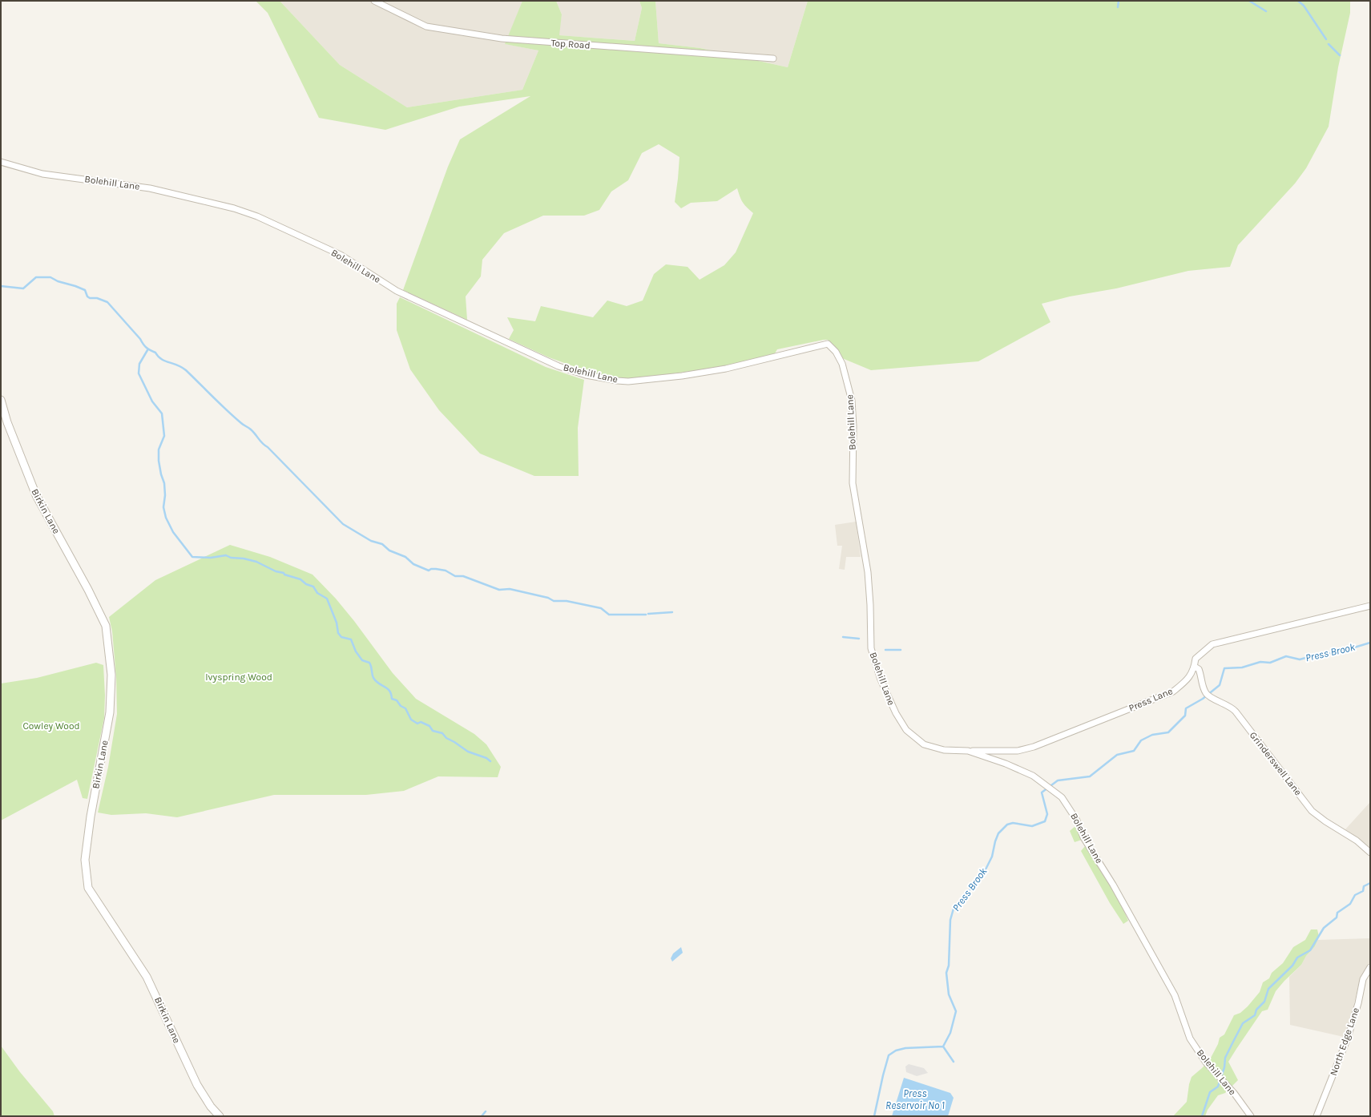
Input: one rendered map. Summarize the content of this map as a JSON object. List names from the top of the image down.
{
  "streets": {
    "street": [
      "Top Road",
      "Bolehill Lane",
      "Birkin Lane",
      "Press Lane",
      "Grinderswell Lane",
      "North Edge Lane"
    ]
  },
  "crossings": [
    ["Bolehill Lane", "Press Lane"],
    ["Press Lane", "Grinderswell Lane"]
  ],
  "water": ["Press Brook", "Press Reservoir No 1"],
  "parks": ["Ivyspring Wood", "Cowley Wood"]
}
